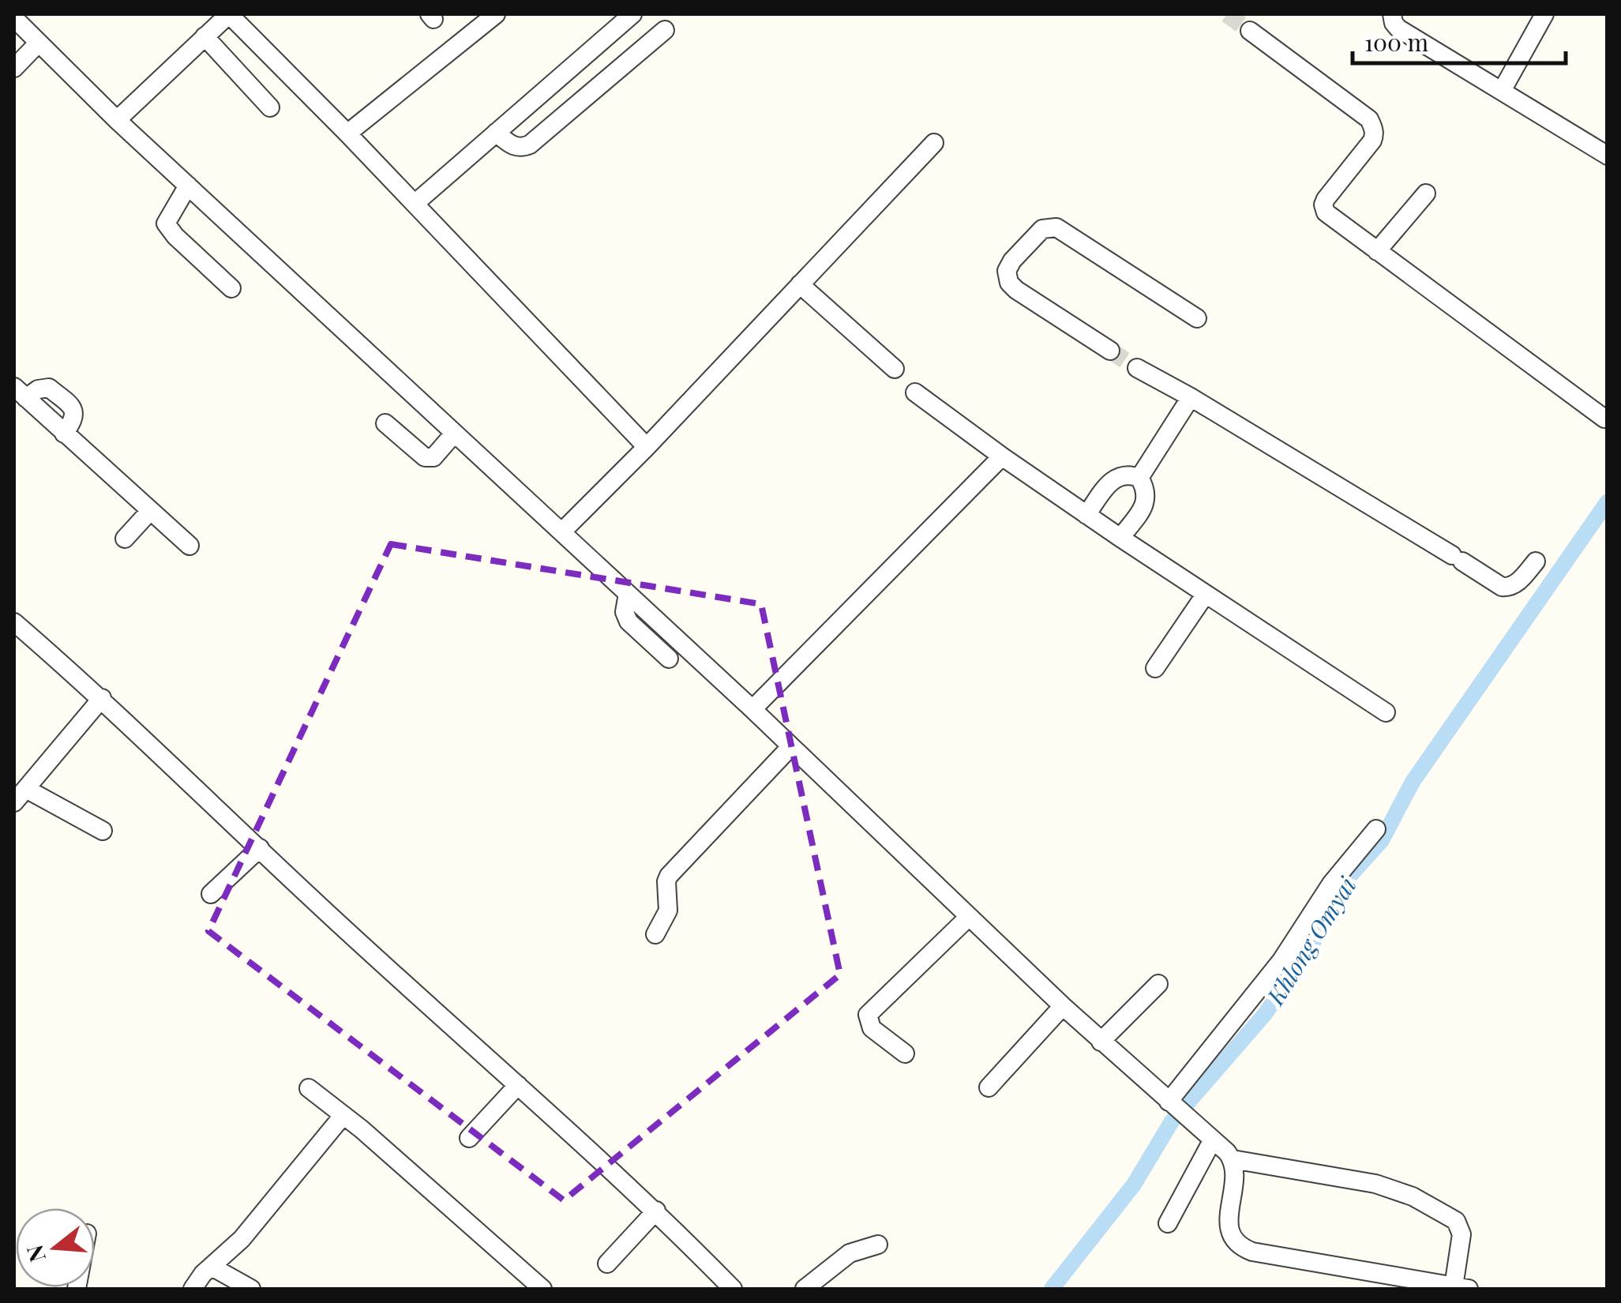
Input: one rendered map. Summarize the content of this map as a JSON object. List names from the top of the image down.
{
  "water": ["Khlong Omyai"],
  "scale_bar": "100 m",
  "north": "left"
}
